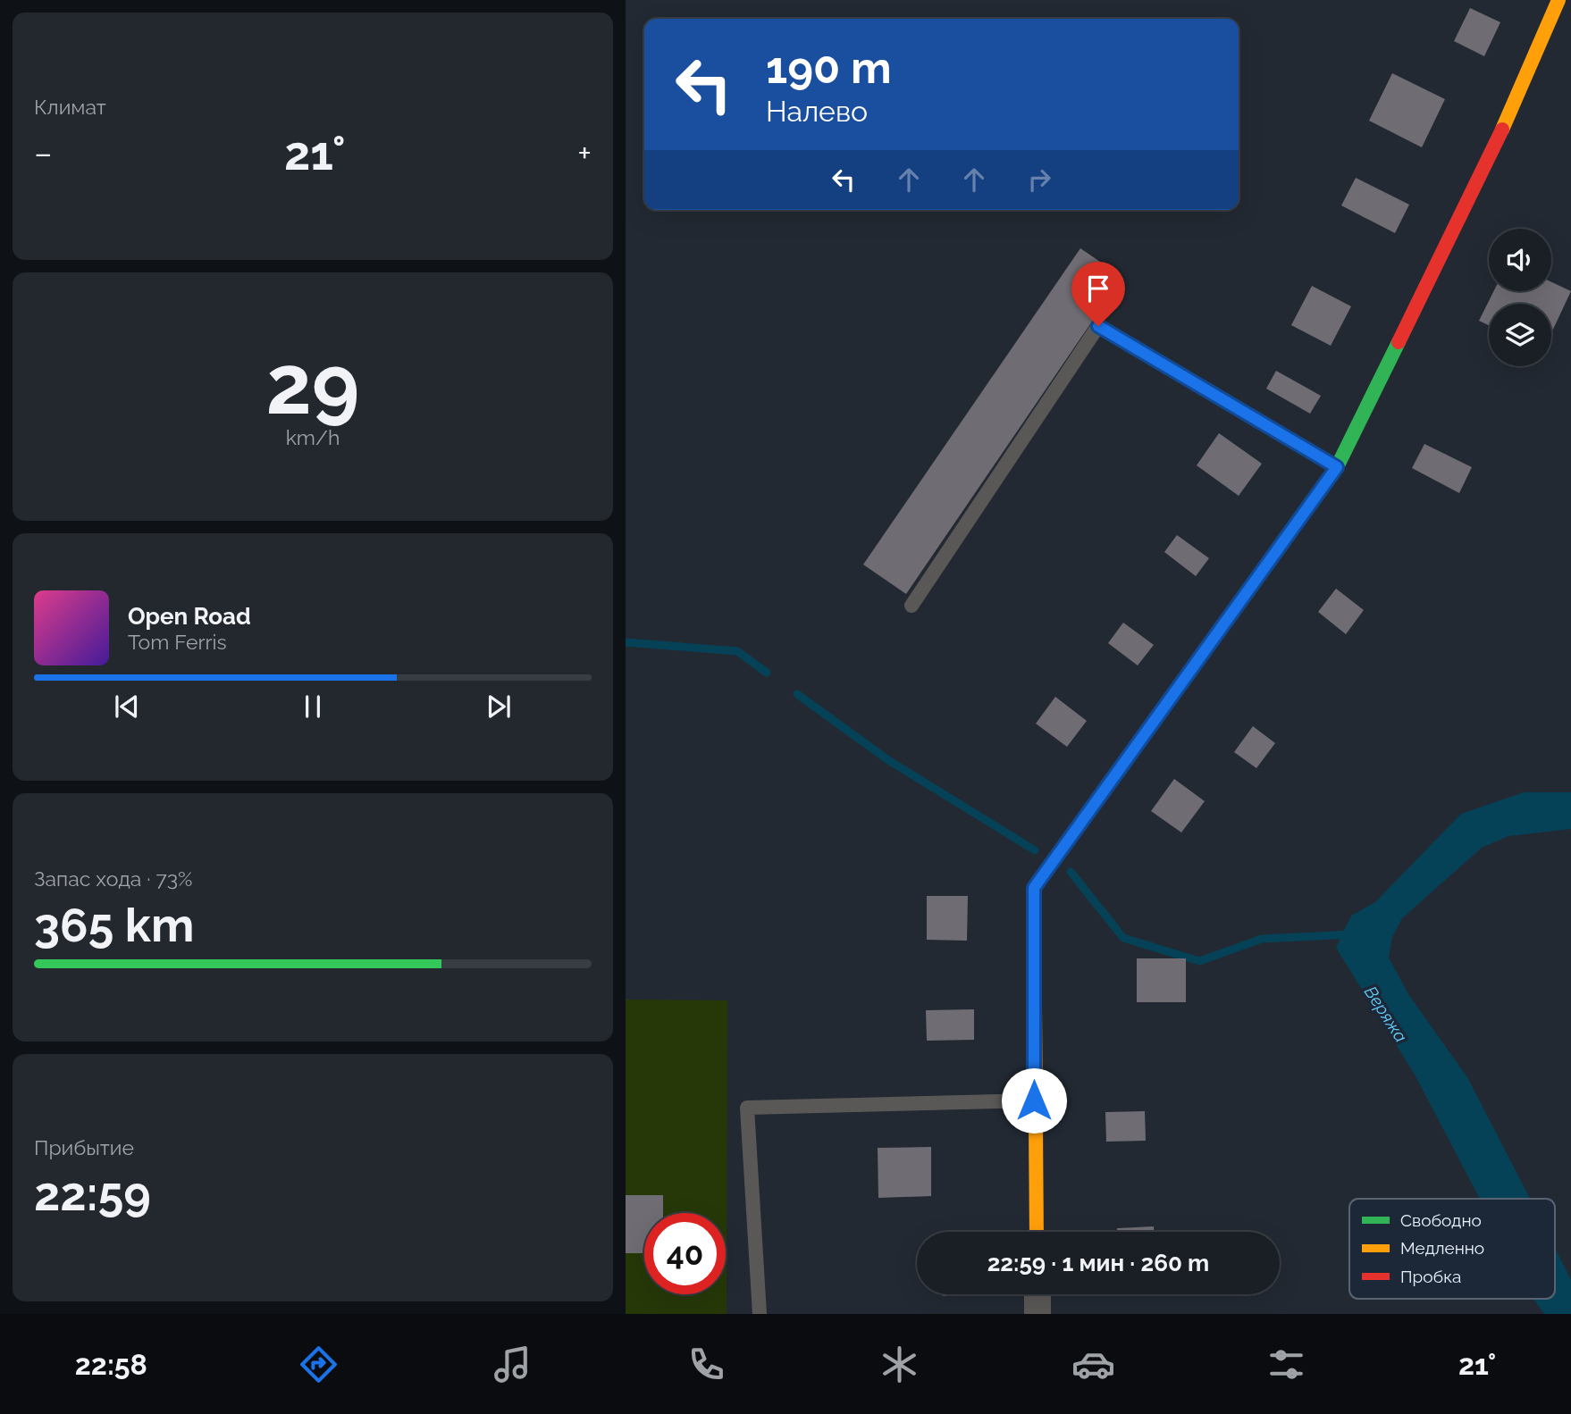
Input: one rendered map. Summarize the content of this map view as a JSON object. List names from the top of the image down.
{
  "water": ["Веряжа"],
  "legend": ["Свободно", "Медленно", "Пробка"],
  "page": {
    "tile": [
      "Климат",
      ["29", "km/h"],
      ["Запас хода · 73%", "365 km"],
      ["Прибытие", "22:59"]
    ],
    "turn": ["190 m", "Налево"],
    "heat": ["−", "21°", "+"],
    "song": ["Open Road", "Tom Ferris"],
    "limit": "40",
    "trip": "22:59 · 1 мин · 260 m",
    "tabs": ["22:58", "21°"]
  }
}
